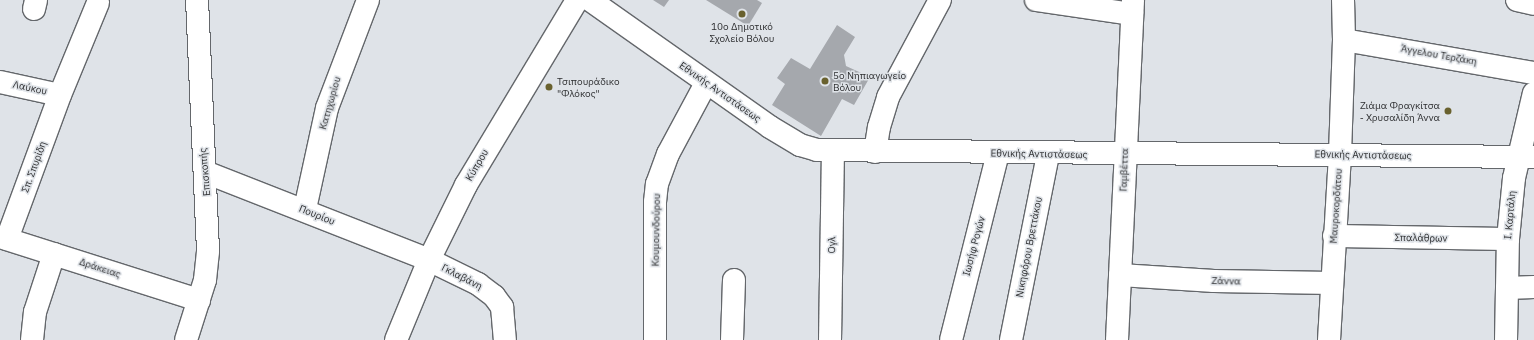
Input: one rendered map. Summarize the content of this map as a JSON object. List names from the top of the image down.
{
  "streets": {
    "street": [
      "Άγγελου Τερζάκη",
      "Λαύκου",
      "Εθνικής Αντιστάσεως",
      "Κατηχωρίου",
      "Κύπρου",
      "Σπ. Σπυρίδη",
      "Γαμβέττα",
      "Επισκοπής",
      "Μαυροκορδάτου",
      "Πουρίου",
      "Ι. Καρτάλη",
      "Κουμουνδούρου",
      "Σπαλάθρων",
      "Ογλ",
      "Ιωσήφ Ρογών",
      "Νικηφόρου Βρεττάκου",
      "Δράκειας",
      "Γκλαβάνη",
      "Ζάννα"
    ]
  },
  "crossings": [
    ["Άγγελου Τερζάκη", "Μαυροκορδάτου"],
    ["Λαύκου", "Σπ. Σπυρίδη"],
    ["Εθνικής Αντιστάσεως", "Γαμβέττα"],
    ["Εθνικής Αντιστάσεως", "Μαυροκορδάτου"],
    ["Εθνικής Αντιστάσεως", "Ι. Καρτάλη"],
    ["Εθνικής Αντιστάσεως", "Κουμουνδούρου"],
    ["Εθνικής Αντιστάσεως", "Ογλ"],
    ["Εθνικής Αντιστάσεως", "Ιωσήφ Ρογών"],
    ["Εθνικής Αντιστάσεως", "Νικηφόρου Βρεττάκου"],
    ["Κατηχωρίου", "Πουρίου"],
    ["Κύπρου", "Πουρίου"],
    ["Κύπρου", "Γκλαβάνη"],
    ["Σπ. Σπυρίδη", "Δράκειας"],
    ["Γαμβέττα", "Ζάννα"],
    ["Επισκοπής", "Πουρίου"],
    ["Επισκοπής", "Δράκειας"],
    ["Μαυροκορδάτου", "Σπαλάθρων"],
    ["Μαυροκορδάτου", "Ζάννα"],
    ["Πουρίου", "Γκλαβάνη"],
    ["Ι. Καρτάλη", "Σπαλάθρων"]
  ],
  "places": [
    "10ο Δημοτικό Σχολείο Βόλου",
    "5ο Νηπιαγωγείο Βόλου",
    "Τσιπουράδικο \"Φλόκος\"",
    "Ζιάμα Φραγκίτσα - Χρυσαλίδη Άννα"
  ]
}
